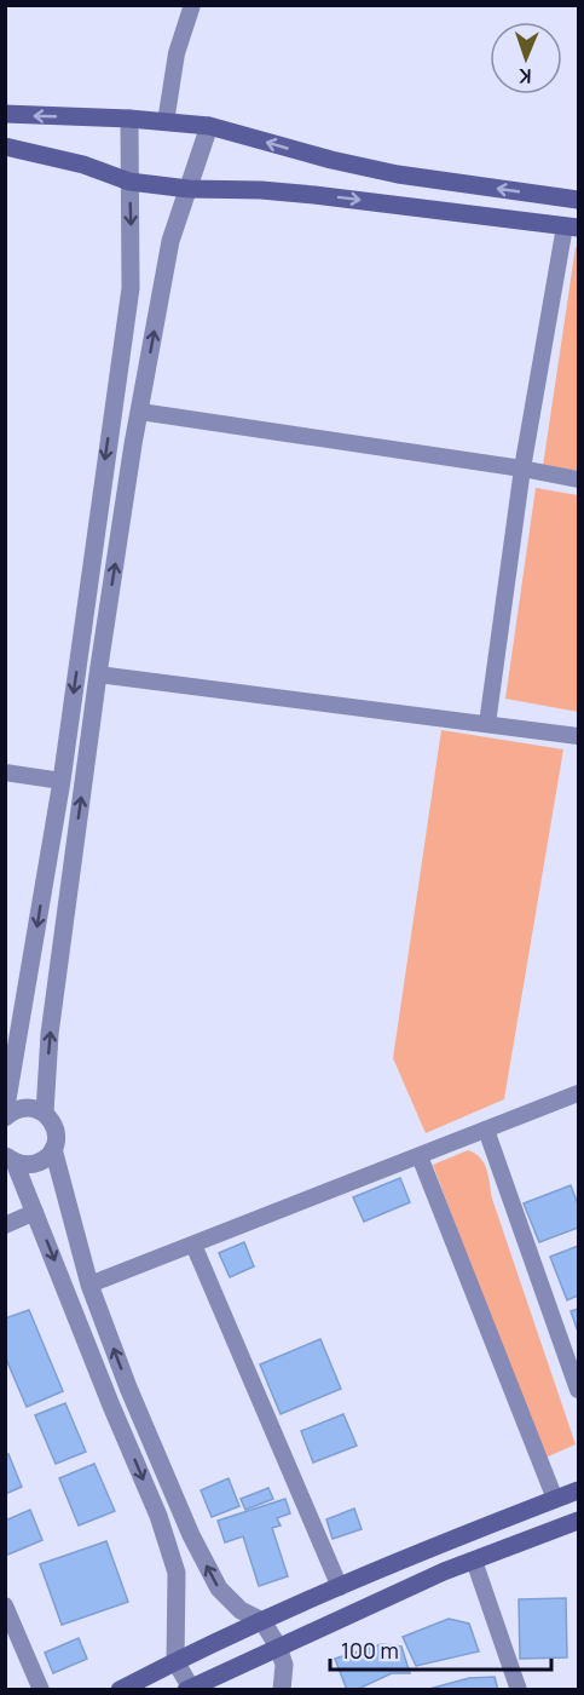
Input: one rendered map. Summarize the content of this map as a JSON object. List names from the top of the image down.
{
  "scale_bar": "100 m",
  "north": "bottom"
}
